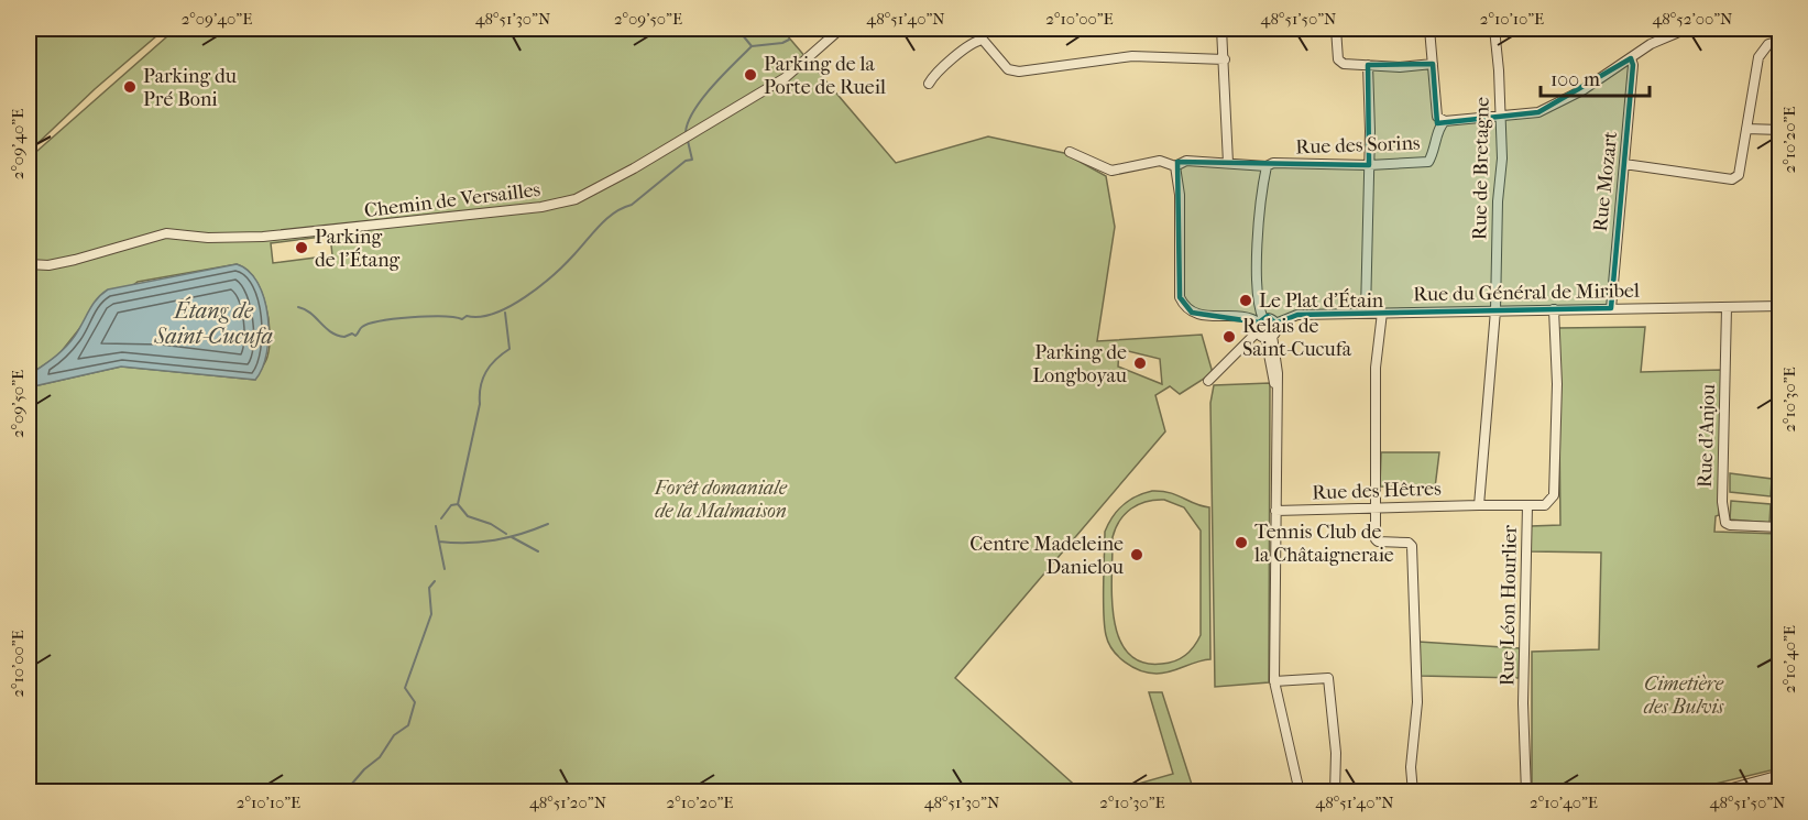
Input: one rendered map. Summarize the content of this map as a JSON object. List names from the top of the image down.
{
  "streets": {
    "street": [
      "Rue des Sorins",
      "Rue de Bretagne",
      "Rue Mozart",
      "Chemin de Versailles",
      "Rue du Général de Miribel",
      "Rue d'Anjou",
      "Rue des Hêtres",
      "Rue Léon Hourlier"
    ]
  },
  "crossings": [
    ["Rue des Sorins", "Rue de Bretagne"],
    ["Rue des Sorins", "Rue Mozart"],
    ["Rue de Bretagne", "Rue du Général de Miribel"],
    ["Rue de Bretagne", "Rue Léon Hourlier"],
    ["Rue Mozart", "Rue du Général de Miribel"],
    ["Rue du Général de Miribel", "Rue d'Anjou"],
    ["Rue du Général de Miribel", "Rue Léon Hourlier"],
    ["Rue des Hêtres", "Rue Léon Hourlier"]
  ],
  "water": ["Étang de Saint-Cucufa"],
  "parks": ["Forêt domaniale de la Malmaison", "Cimetière des Bulvis"],
  "places": [
    "Parking de la Porte de Rueil",
    "Parking du Pré Boni",
    "Parking de l'Étang",
    "Le Plat d'Étain",
    "Relais de Saint-Cucufa",
    "Parking de Longboyau",
    "Tennis Club de la Châtaigneraie",
    "Centre Madeleine Danielou"
  ],
  "scale_bar": "100 m",
  "coordinates": [
    "2°09'40\"E",
    "48°51'30\"N",
    "2°09'50\"E",
    "48°51'40\"N",
    "2°10'00\"E",
    "48°51'50\"N",
    "2°10'10\"E",
    "48°52'00\"N",
    "2°10'20\"E",
    "2°10'30\"E",
    "2°10'40\"E",
    "48°51'20\"N"
  ]
}
